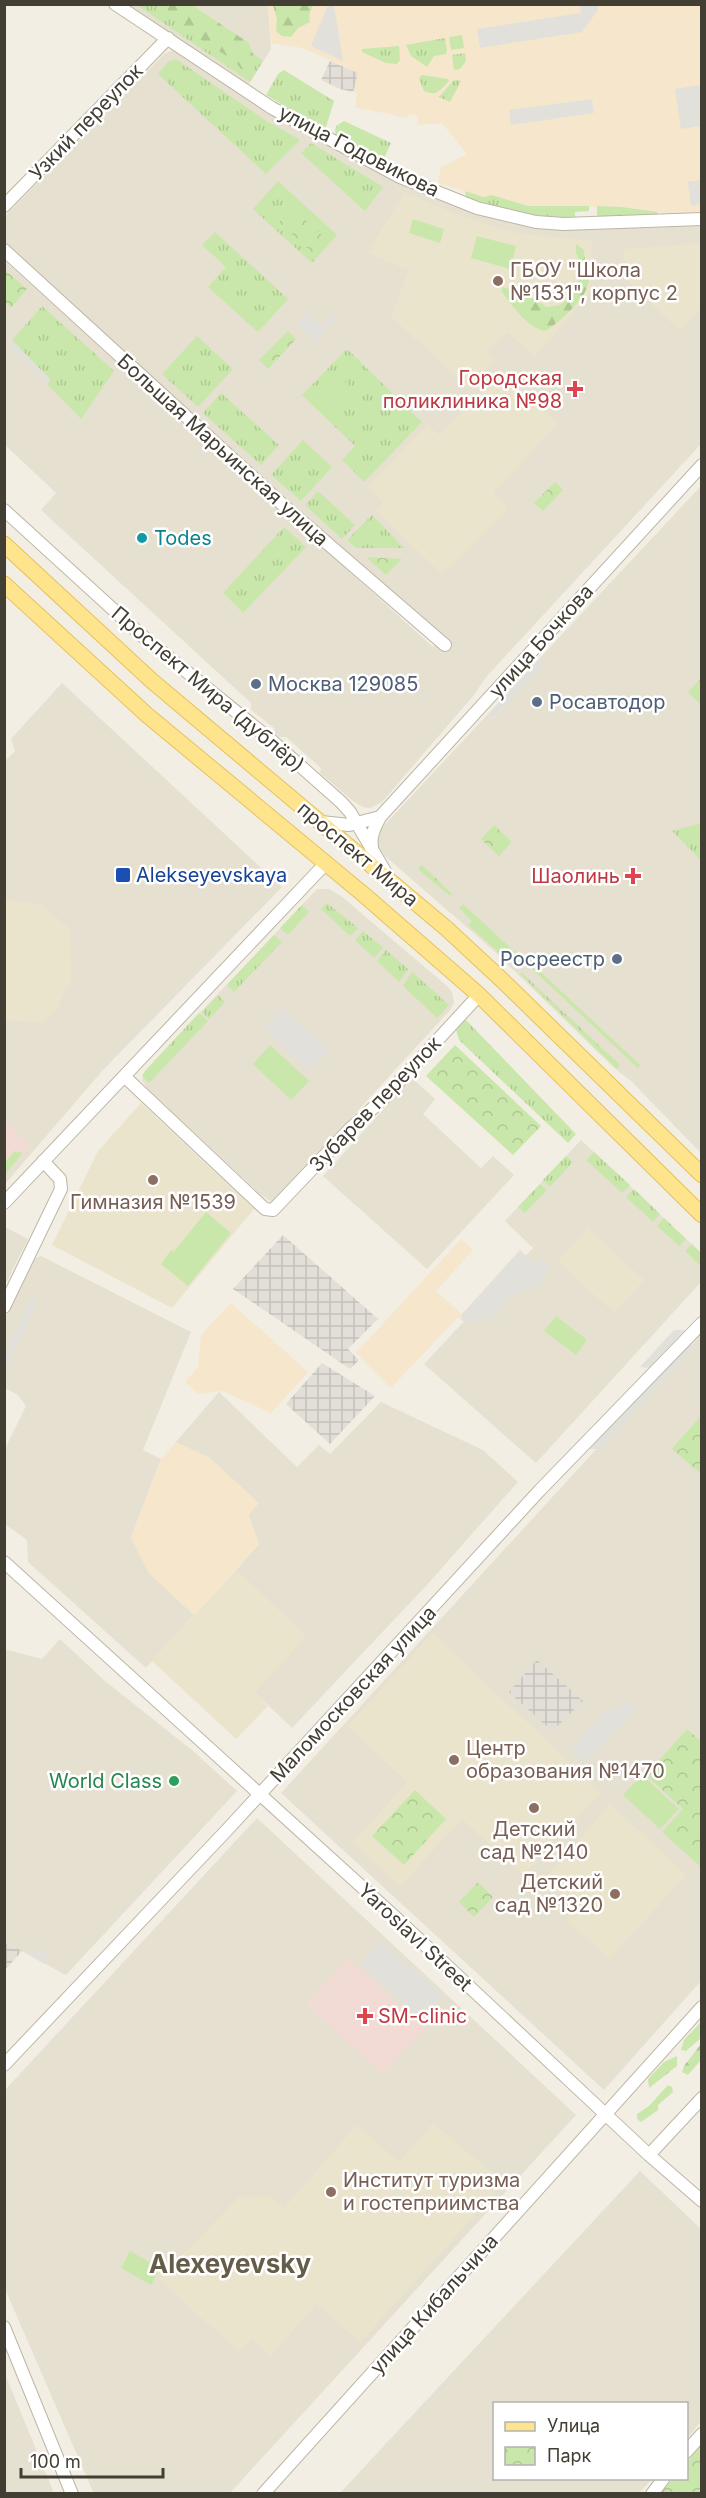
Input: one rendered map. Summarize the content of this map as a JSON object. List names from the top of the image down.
{
  "streets": {
    "main road": ["проспект Мира"],
    "street": [
      "Узкий переулок",
      "улица Годовикова",
      "Большая Марьинская улица",
      "улица Бочкова",
      "Проспект Мира (дублёр)",
      "Зубарев переулок",
      "Маломосковская улица",
      "Yaroslavl Street",
      "улица Кибальчича"
    ]
  },
  "crossings": [
    ["Узкий переулок", "улица Годовикова"],
    ["улица Бочкова", "Проспект Мира (дублёр)"],
    ["Проспект Мира (дублёр)", "проспект Мира"],
    ["проспект Мира", "Зубарев переулок"],
    ["Маломосковская улица", "Yaroslavl Street"],
    ["Yaroslavl Street", "улица Кибальчича"]
  ],
  "districts": ["Alexeyevsky"],
  "places": {
    "other": [
      "ГБОУ \"Школа №1531\", корпус 2",
      "Todes",
      "Москва 129085",
      "Росавтодор",
      "Росреестр",
      "Гимназия №1539",
      "Центр образования №1470",
      "World Class",
      "Детский сад №2140",
      "Детский сад №1320",
      "Институт туризма и гостеприимства"
    ],
    "health": ["Городская поликлиника №98", "Шаолинь", "SM-clinic"],
    "transit": ["Alekseyevskaya"]
  },
  "legend": ["Улица", "Парк"],
  "scale_bar": "100 m"
}
